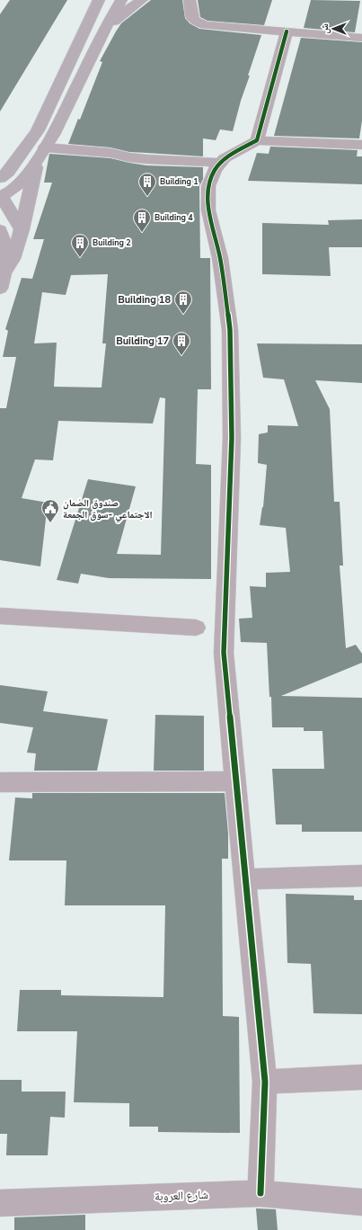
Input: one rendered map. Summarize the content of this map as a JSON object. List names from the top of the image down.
{
  "streets": {
    "street": ["شارع العروبة"]
  },
  "places": {
    "building": [
      "Building 1",
      "Building 4",
      "Building 2",
      "Building 18",
      "Building 17"
    ],
    "public building": ["صندوق الضمان الاجتماعي -سوق الجمعة"]
  },
  "north": "left"
}
